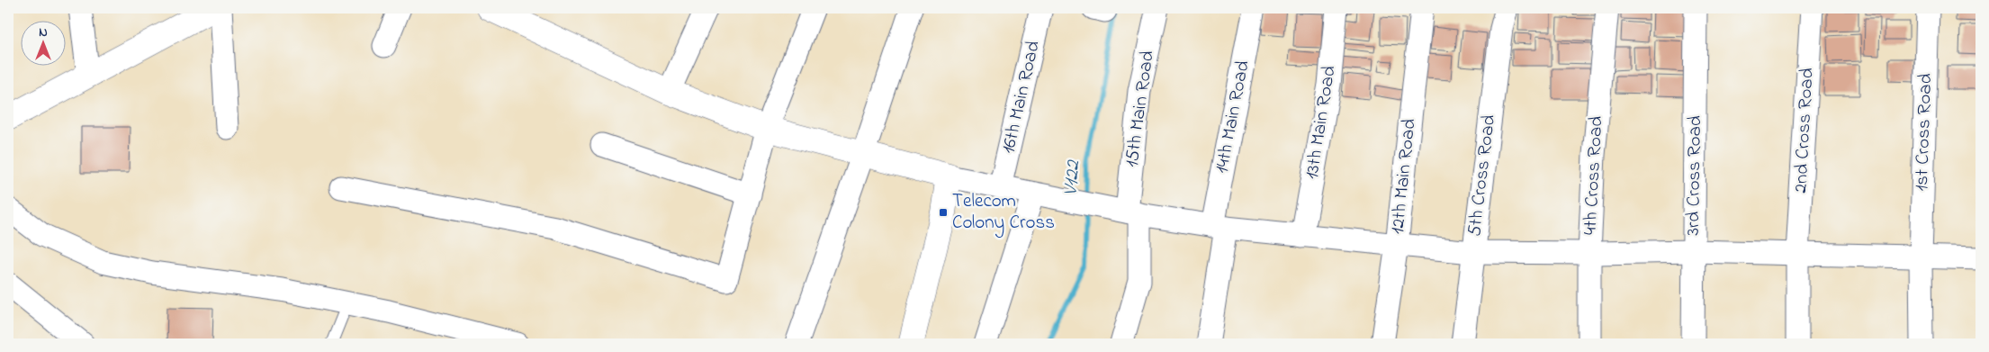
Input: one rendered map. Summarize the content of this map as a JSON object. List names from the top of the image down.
{
  "streets": {
    "street": [
      "16th Main Road",
      "15th Main Road",
      "14th Main Road",
      "13th Main Road",
      "2nd Cross Road",
      "1st Cross Road",
      "5th Cross Road",
      "4th Cross Road",
      "3rd Cross Road",
      "12th Main Road"
    ]
  },
  "water": ["V122"],
  "places": {
    "transit": ["Telecom Colony Cross"]
  },
  "north": "top"
}
